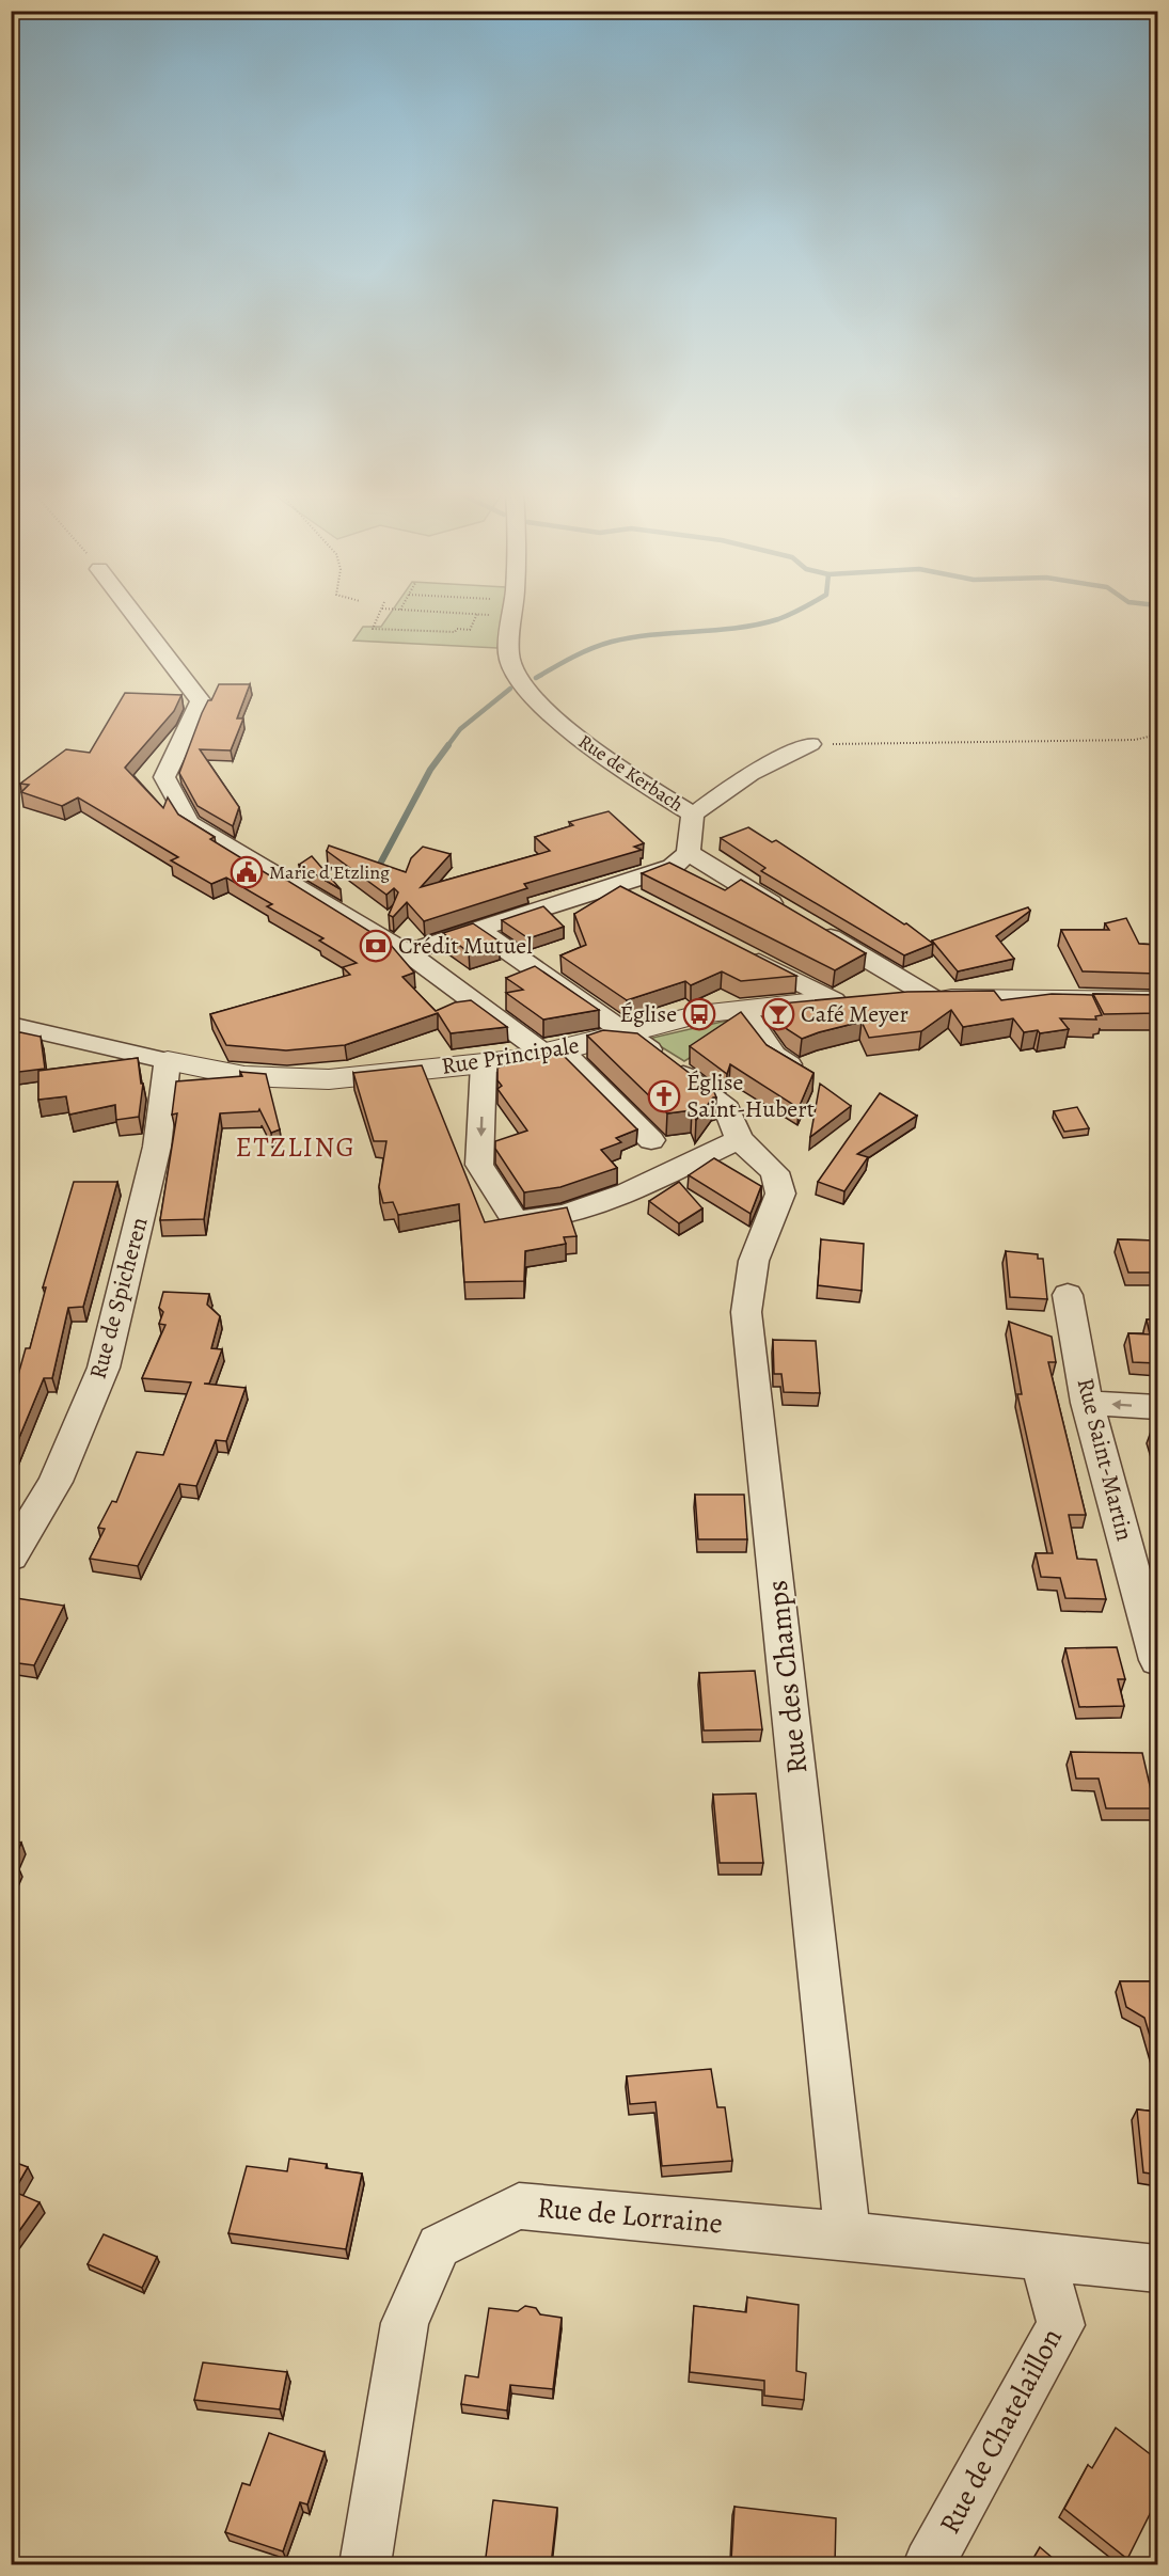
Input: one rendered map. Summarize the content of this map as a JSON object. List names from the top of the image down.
{
  "streets": {
    "street": [
      "Rue de Kerbach",
      "Rue Principale",
      "Rue de Spicheren",
      "Rue Saint-Martin",
      "Rue des Champs",
      "Rue de Lorraine",
      "Rue de Chatelaillon"
    ]
  },
  "crossings": [
    ["Rue Principale", "Rue de Spicheren"],
    ["Rue des Champs", "Rue de Lorraine"],
    ["Rue de Lorraine", "Rue de Chatelaillon"]
  ],
  "districts": ["ETZLING"],
  "places": {
    "public building": ["Marie d'Etzling"],
    "bank": ["Crédit Mutuel"],
    "bus stop": ["Église"],
    "bar": ["Café Meyer"],
    "church": ["Église Saint-Hubert"]
  }
}
